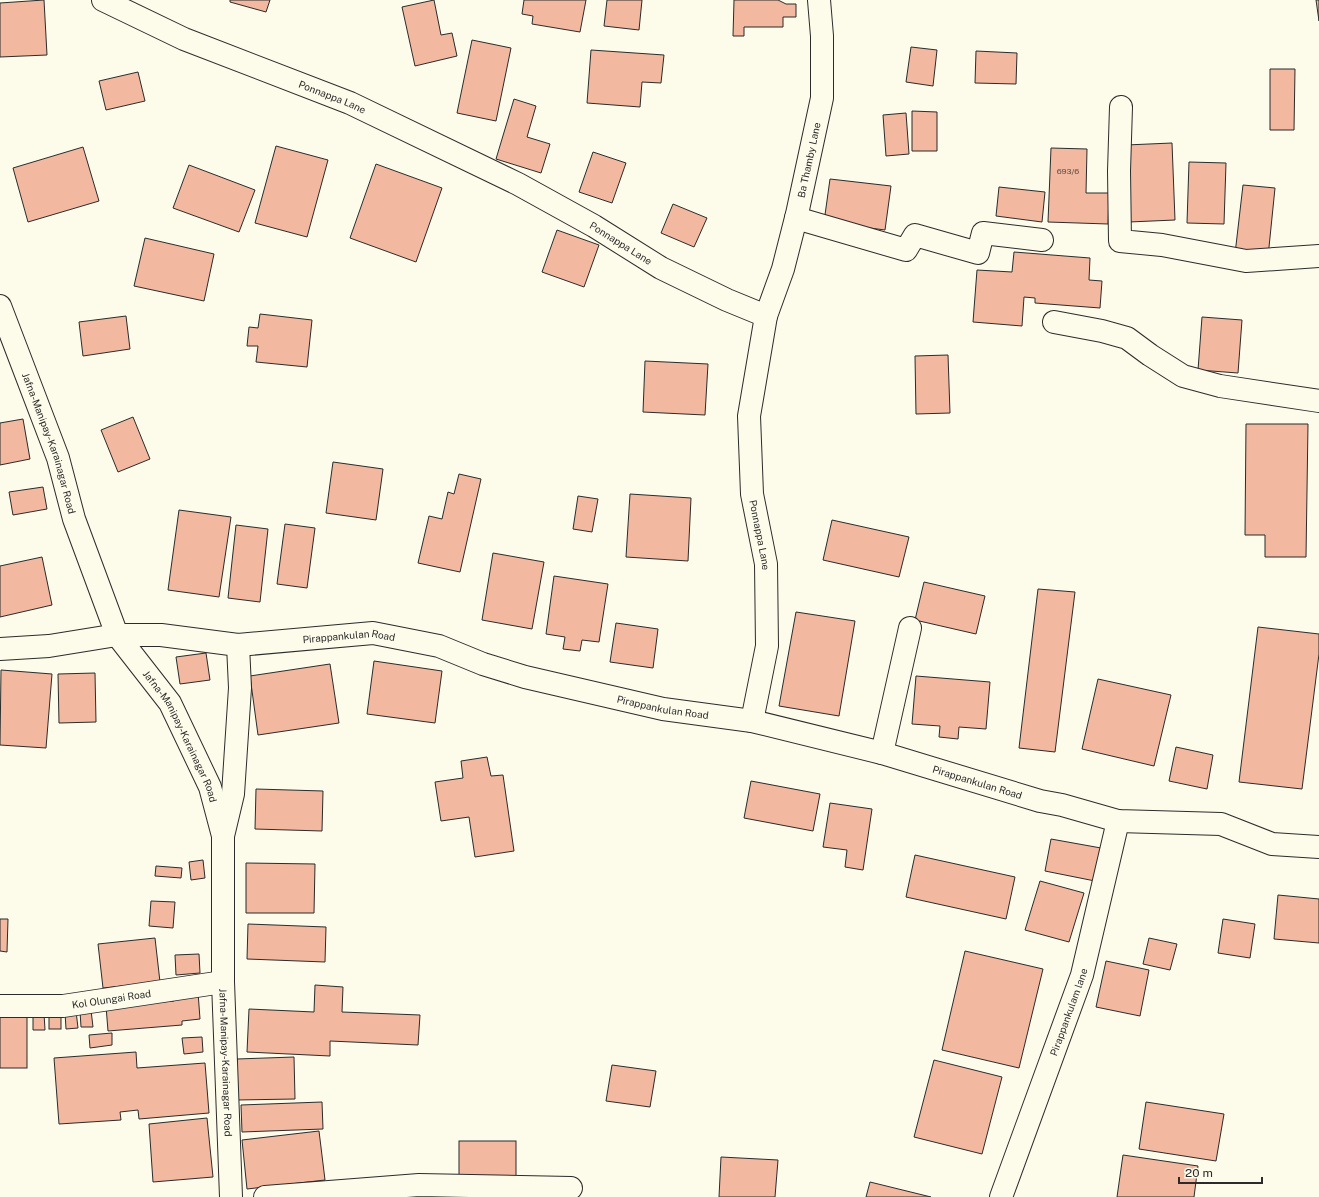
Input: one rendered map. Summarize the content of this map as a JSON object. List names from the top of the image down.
{
  "streets": {
    "street": [
      "Ponnappa Lane",
      "Ba Thamby Lane",
      "Jafna-Manipay-Karainagar Road",
      "Pirappankulan Road",
      "Kol Olungai Road",
      "Pirappankulam lane"
    ]
  },
  "crossings": [
    ["Ponnappa Lane", "Ba Thamby Lane"],
    ["Ponnappa Lane", "Pirappankulan Road"],
    ["Jafna-Manipay-Karainagar Road", "Pirappankulan Road"],
    ["Jafna-Manipay-Karainagar Road", "Kol Olungai Road"],
    ["Pirappankulan Road", "Pirappankulam lane"]
  ],
  "house_numbers": ["693/6"],
  "scale_bar": "20 m"
}
